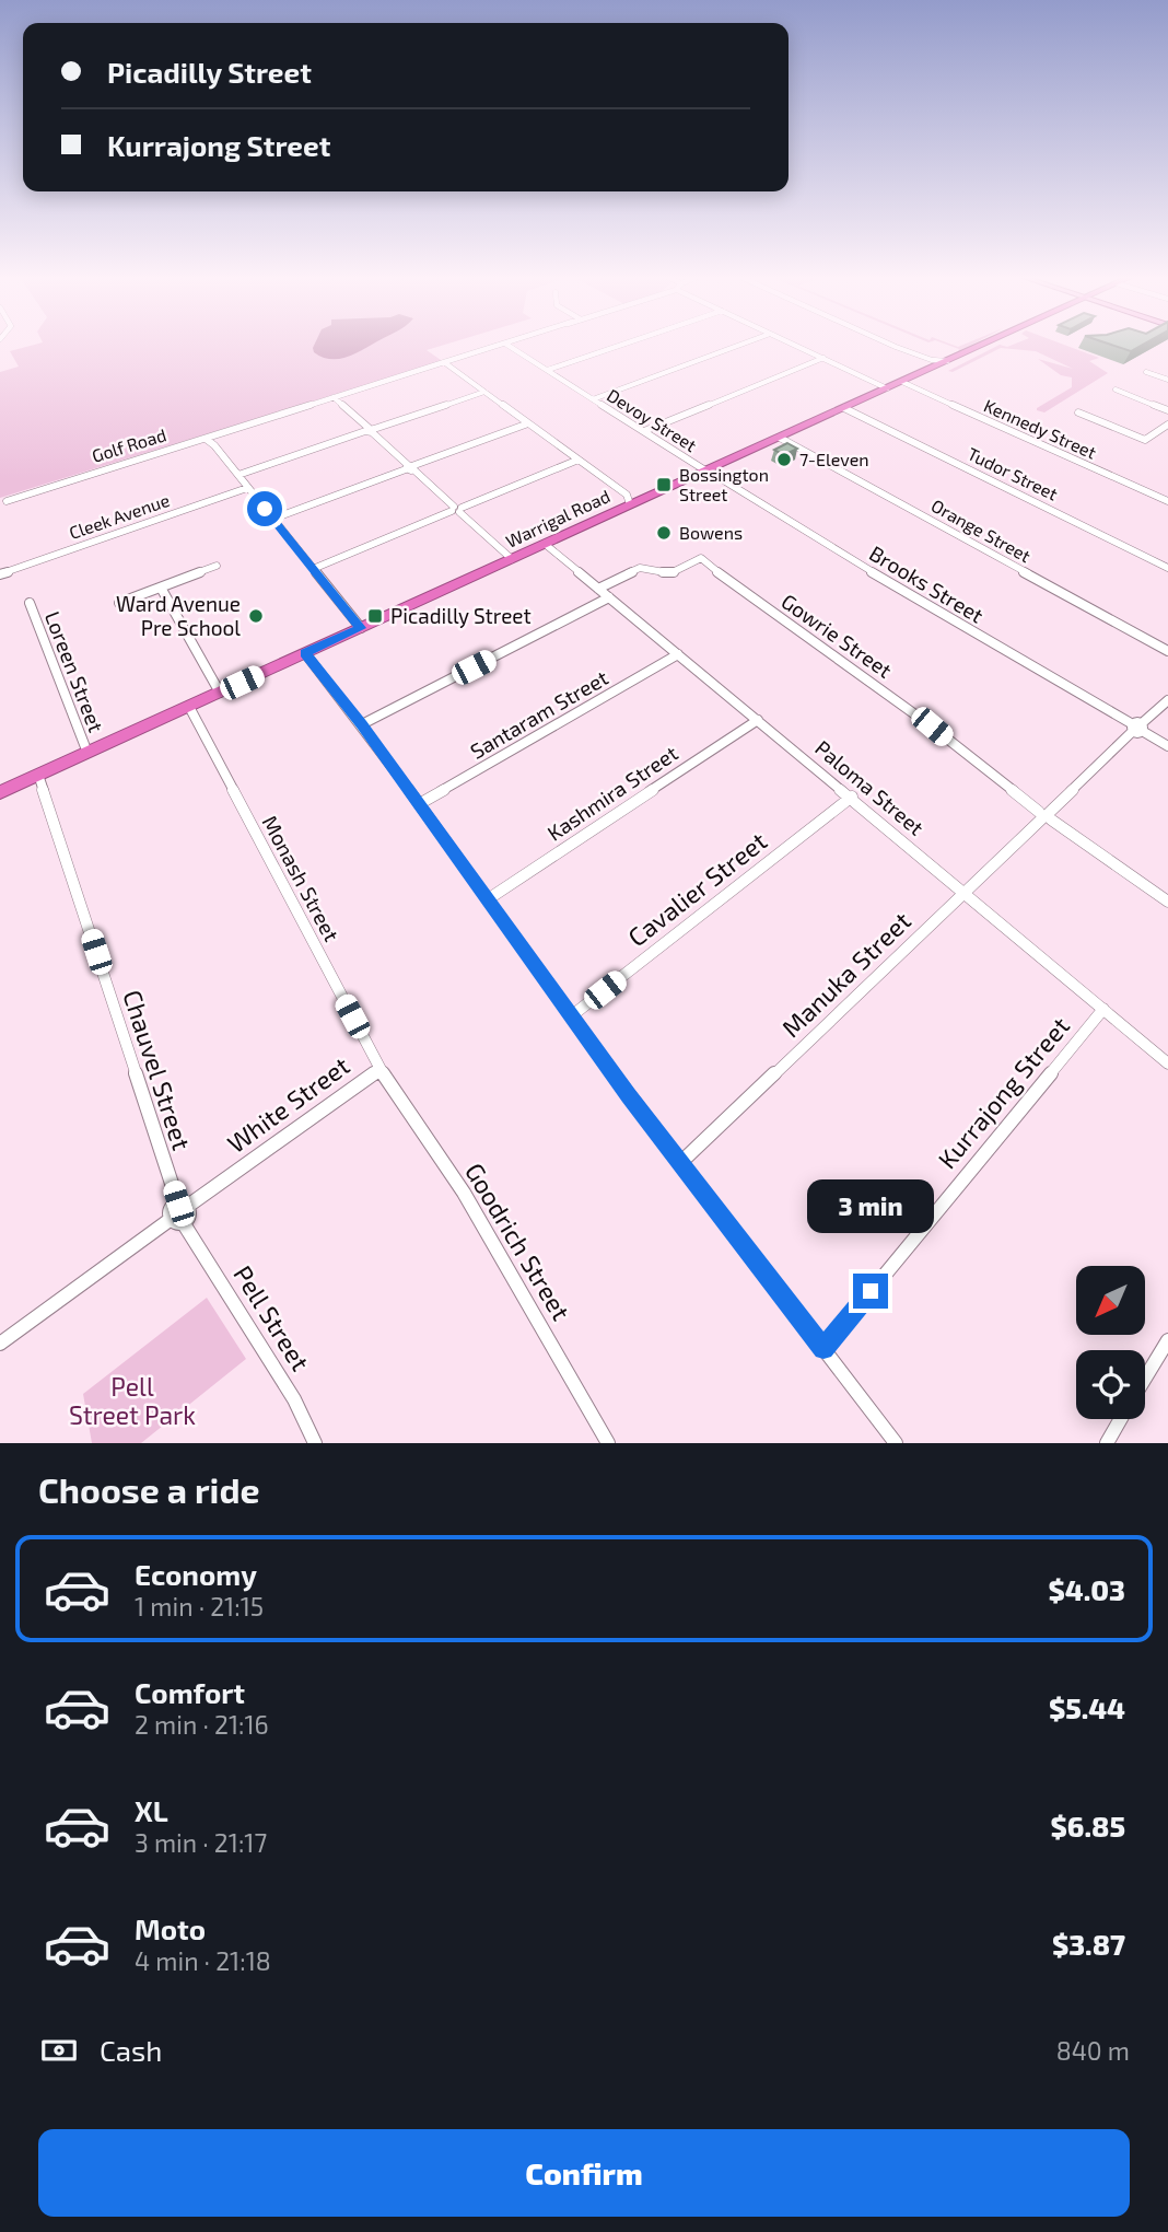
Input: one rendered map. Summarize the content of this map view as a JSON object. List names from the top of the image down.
{
  "streets": {
    "highway": ["Warrigal Road"],
    "street": [
      "Devoy Street",
      "Kennedy Street",
      "Golf Road",
      "Tudor Street",
      "Cleek Avenue",
      "Orange Street",
      "Brooks Street",
      "Gowrie Street",
      "Loreen Street",
      "Santaram Street",
      "Paloma Street",
      "Kashmira Street",
      "Monash Street",
      "Cavalier Street",
      "Manuka Street",
      "Chauvel Street",
      "Kurrajong Street",
      "White Street",
      "Goodrich Street",
      "Pell Street"
    ]
  },
  "crossings": [
    ["Devoy Street", "Warrigal Road"],
    ["Devoy Street", "Brooks Street"],
    ["Kennedy Street", "Warrigal Road"],
    ["Tudor Street", "Warrigal Road"],
    ["Warrigal Road", "Orange Street"],
    ["Warrigal Road", "Brooks Street"],
    ["Warrigal Road", "Loreen Street"],
    ["Warrigal Road", "Paloma Street"],
    ["Warrigal Road", "Monash Street"],
    ["Warrigal Road", "Chauvel Street"],
    ["Brooks Street", "Manuka Street"],
    ["Gowrie Street", "Paloma Street"],
    ["Gowrie Street", "Manuka Street"],
    ["Santaram Street", "Paloma Street"],
    ["Paloma Street", "Kashmira Street"],
    ["Paloma Street", "Cavalier Street"],
    ["Paloma Street", "Manuka Street"],
    ["Paloma Street", "Kurrajong Street"],
    ["Monash Street", "White Street"],
    ["Monash Street", "Goodrich Street"],
    ["Chauvel Street", "White Street"],
    ["White Street", "Goodrich Street"]
  ],
  "parks": ["Pell Street Park"],
  "places": {
    "other": ["7-Eleven", "Bowens", "Ward Avenue Pre School"],
    "transit": ["Bossington Street", "Picadilly Street"]
  },
  "north": "bottom left",
  "page": {
    "banner": ["Picadilly Street", "Kurrajong Street"],
    "bubble": "3 min",
    "heading": "Choose a ride",
    "list": [
      {
        "name": "Economy",
        "note": "1 min · 21:15",
        "value": "$4.03"
      },
      {
        "name": "Comfort",
        "note": "2 min · 21:16",
        "value": "$5.44"
      },
      {
        "name": "XL",
        "note": "3 min · 21:17",
        "value": "$6.85"
      },
      {
        "name": "Moto",
        "note": "4 min · 21:18",
        "value": "$3.87"
      }
    ],
    "pay": ["Cash", "840 m"],
    "buttons": "Confirm"
  }
}
